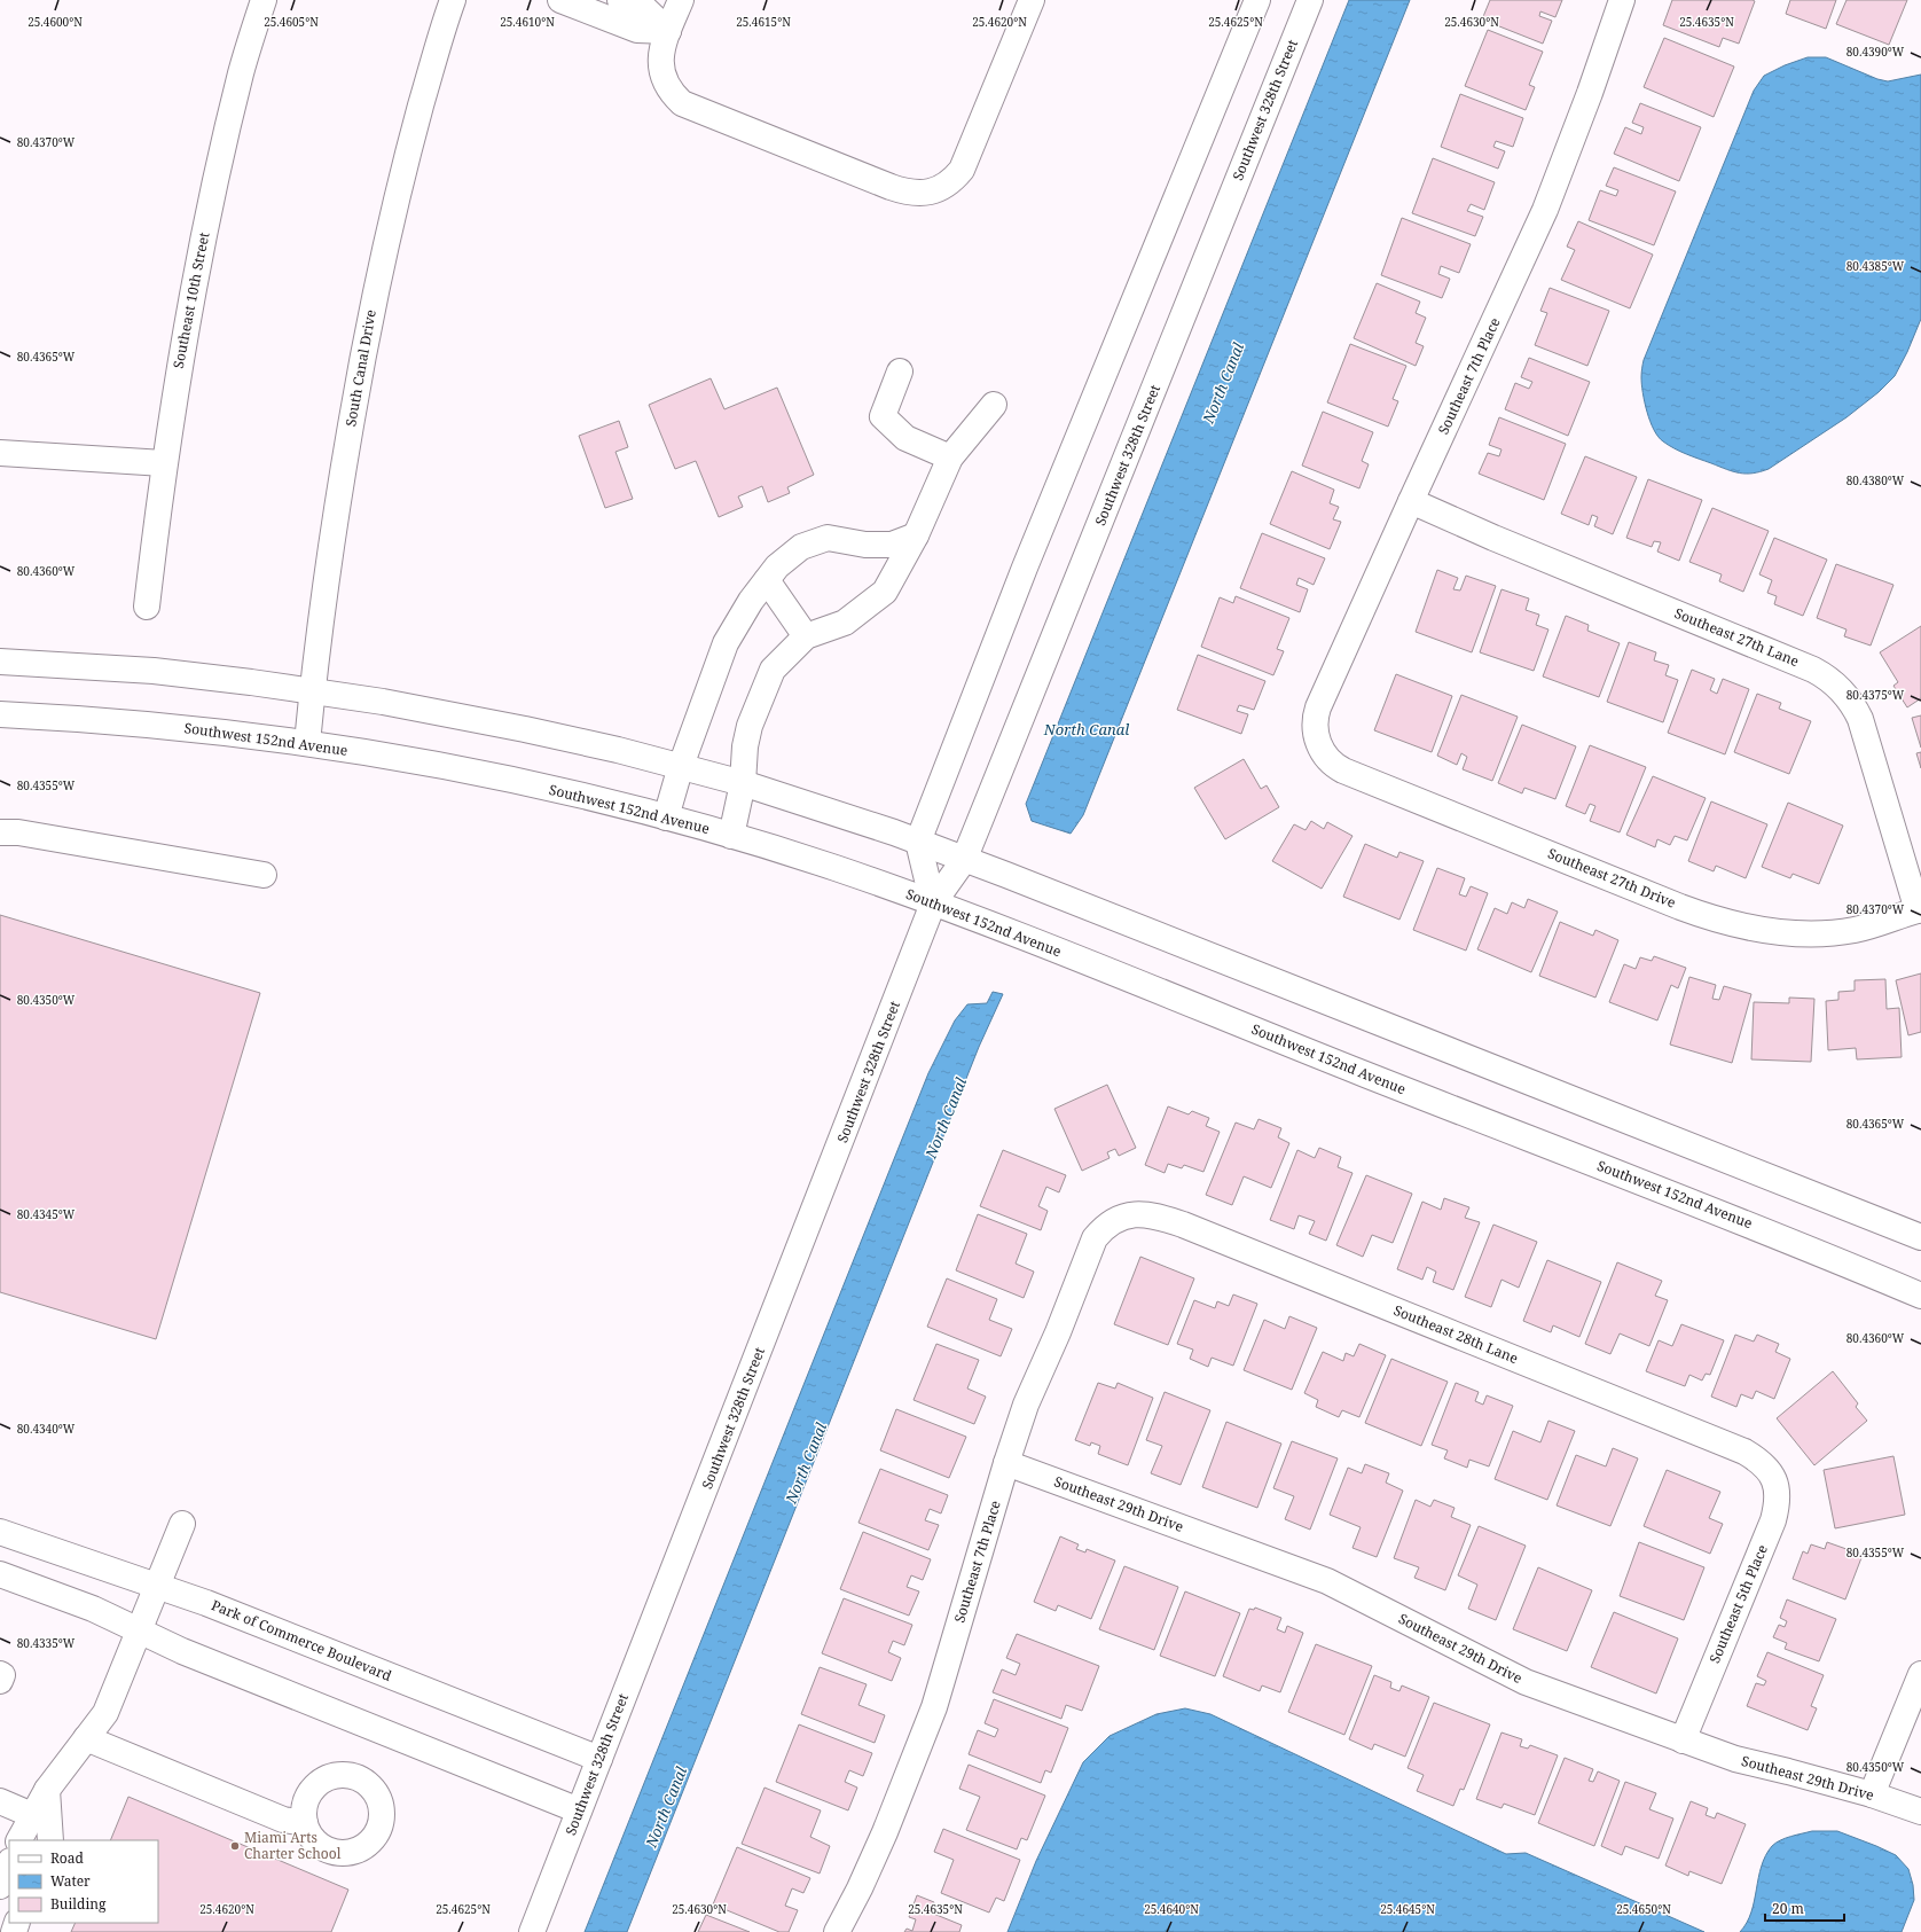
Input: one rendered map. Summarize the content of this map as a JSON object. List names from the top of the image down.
{
  "streets": {
    "street": [
      "Southwest 328th Street",
      "Southeast 10th Street",
      "South Canal Drive",
      "Southeast 7th Place",
      "Southeast 27th Lane",
      "Southwest 152nd Avenue",
      "Southeast 27th Drive",
      "Southeast 28th Lane",
      "Southeast 29th Drive",
      "Southeast 5th Place",
      "Park of Commerce Boulevard"
    ]
  },
  "crossings": [
    ["Southwest 328th Street", "Southwest 152nd Avenue"],
    ["Southwest 328th Street", "Park of Commerce Boulevard"],
    ["South Canal Drive", "Southwest 152nd Avenue"],
    ["Southeast 7th Place", "Southeast 27th Lane"],
    ["Southeast 7th Place", "Southeast 27th Drive"],
    ["Southeast 7th Place", "Southeast 28th Lane"],
    ["Southeast 7th Place", "Southeast 29th Drive"],
    ["Southeast 27th Lane", "Southeast 27th Drive"],
    ["Southeast 28th Lane", "Southeast 5th Place"],
    ["Southeast 29th Drive", "Southeast 5th Place"]
  ],
  "water": ["North Canal"],
  "places": ["Miami Arts Charter School"],
  "legend": ["Road", "Water", "Building"],
  "scale_bar": "20 m",
  "coordinates": [
    "25.4600°N",
    "25.4605°N",
    "25.4620°N",
    "25.4625°N",
    "25.4630°N",
    "25.4635°N",
    "25.4610°N",
    "25.4615°N",
    "80.4390°W",
    "80.4370°W",
    "80.4385°W",
    "80.4365°W",
    "80.4380°W",
    "80.4360°W",
    "80.4375°W",
    "80.4355°W",
    "80.4350°W",
    "80.4345°W",
    "80.4340°W",
    "80.4335°W",
    "25.4640°N",
    "25.4645°N",
    "25.4650°N"
  ]
}
